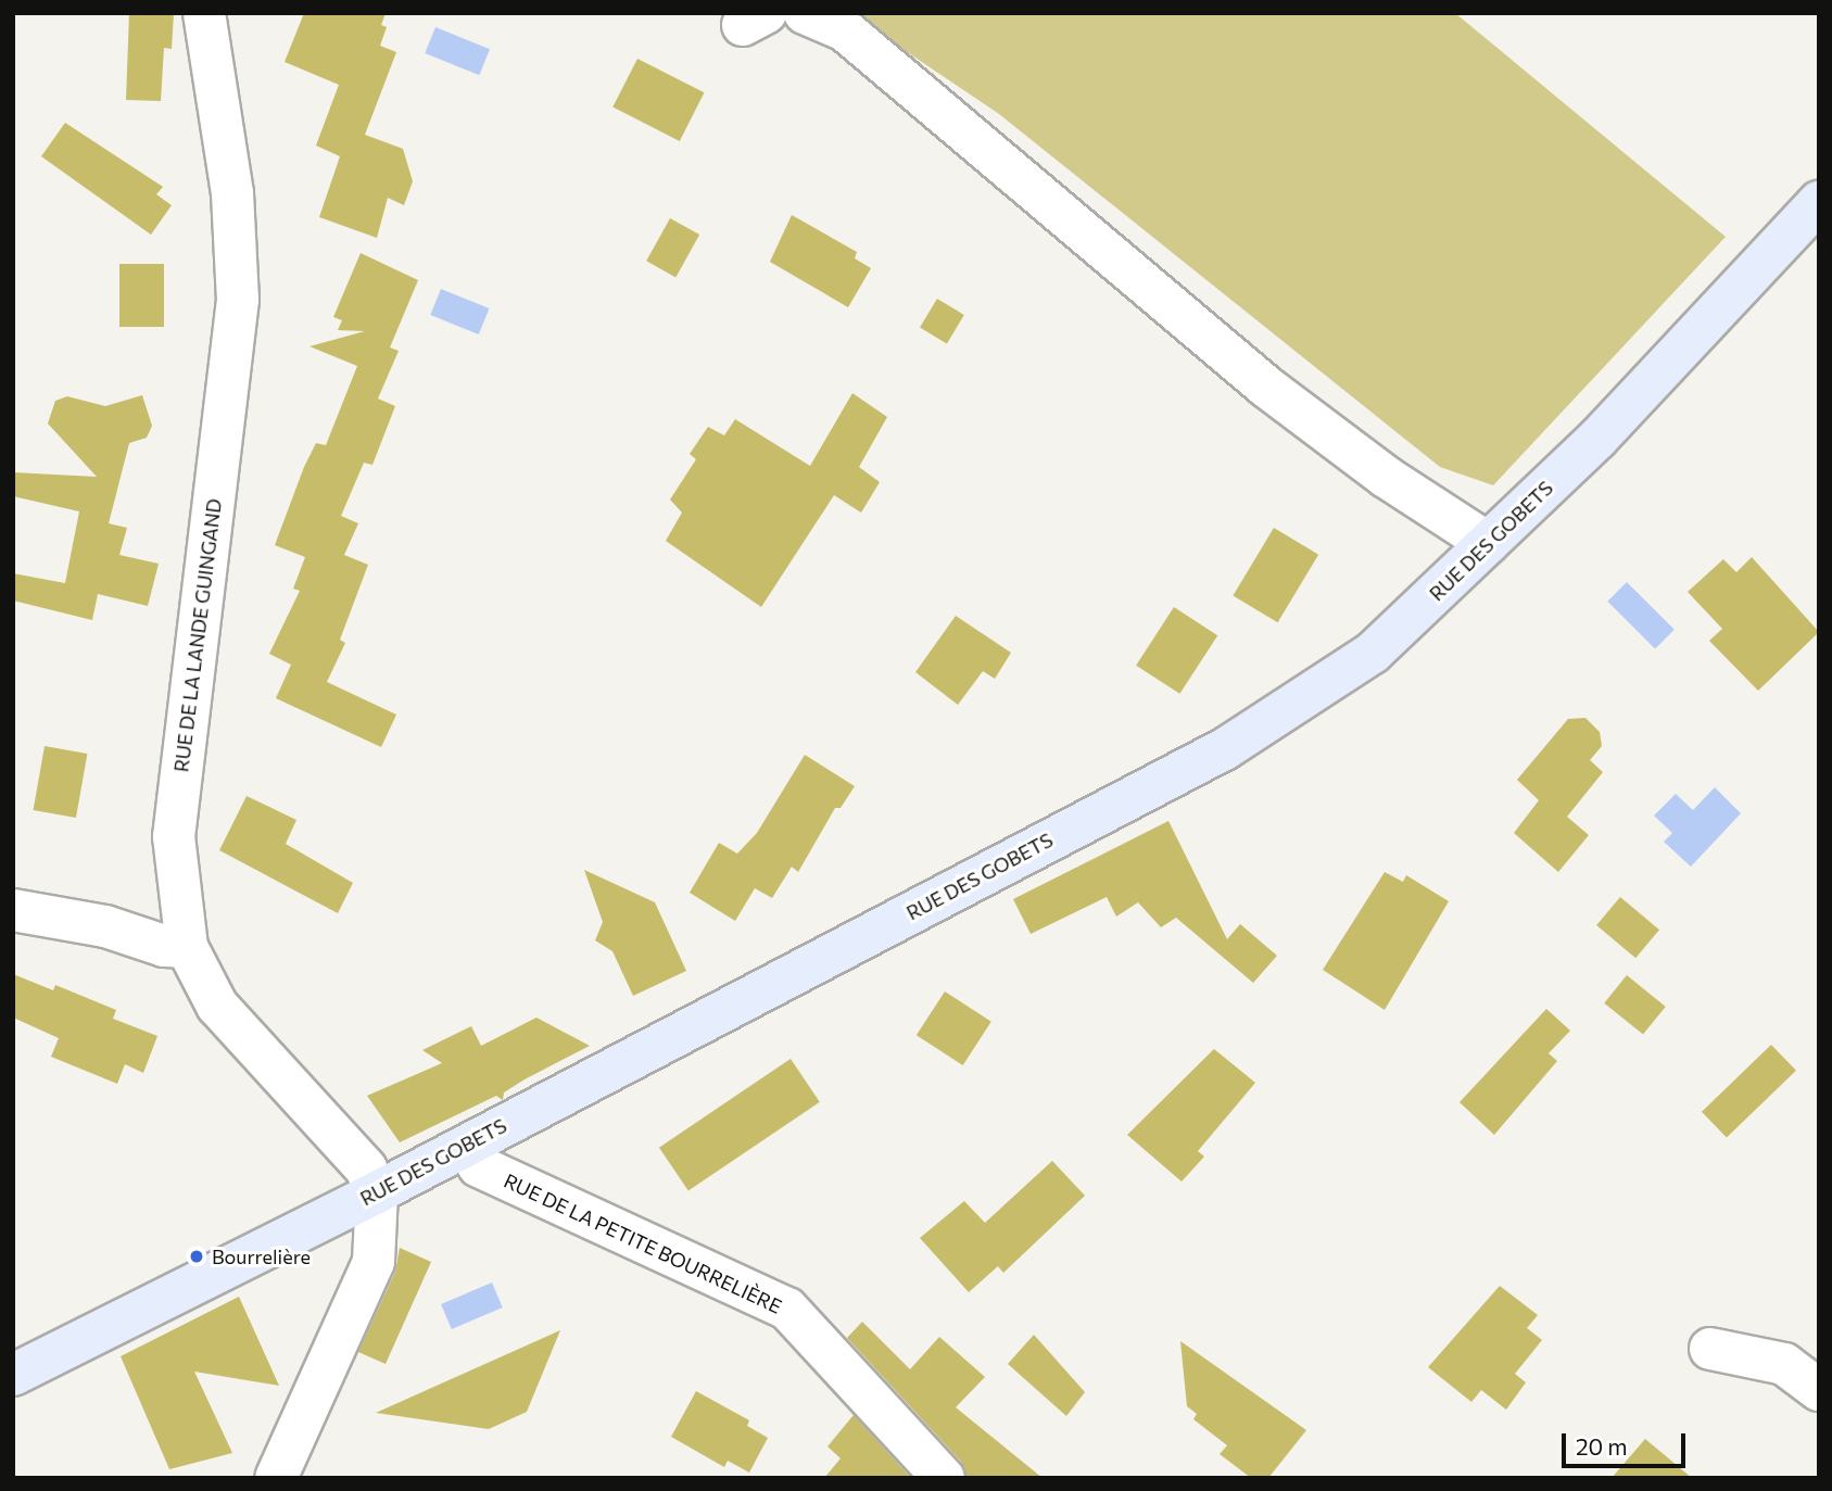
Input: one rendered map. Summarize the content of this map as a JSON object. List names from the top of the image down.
{
  "streets": {
    "main road": ["RUE DES GOBETS"],
    "street": ["RUE DE LA LANDE GUINGAND", "RUE DE LA PETITE BOURRELIÈRE"]
  },
  "crossings": [
    ["RUE DES GOBETS", "RUE DE LA LANDE GUINGAND"],
    ["RUE DES GOBETS", "RUE DE LA PETITE BOURRELIÈRE"]
  ],
  "places": ["Bourrelière"],
  "scale_bar": "20 m"
}
